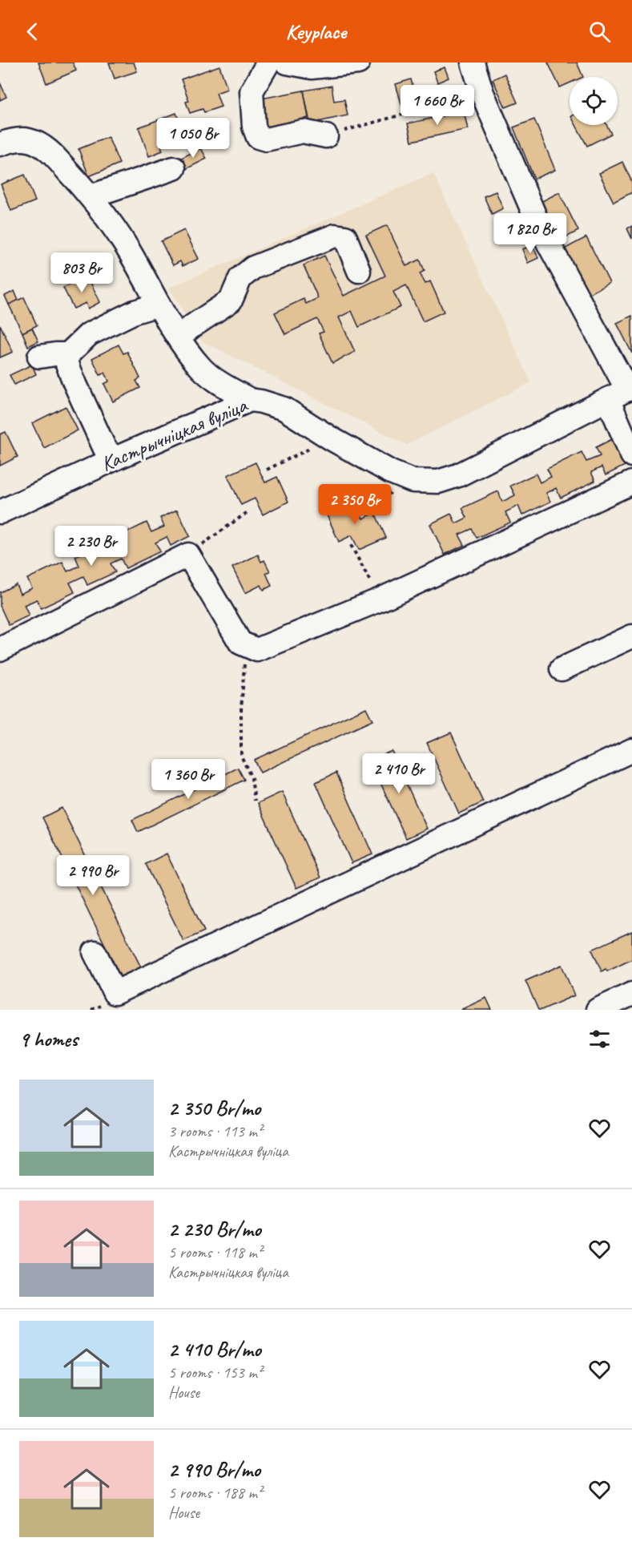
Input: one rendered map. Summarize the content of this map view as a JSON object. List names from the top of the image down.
{
  "streets": {
    "street": ["Кастрычніцкая вуліца"]
  },
  "page": {
    "header": "Keyplace",
    "price": [
      "1 660 Br",
      "1 050 Br",
      "1 820 Br",
      "803 Br",
      "2 350 Br",
      "2 230 Br",
      "2 410 Br",
      "1 360 Br",
      "2 990 Br"
    ],
    "heading": "9 homes",
    "list": [
      {
        "name": "2 350 Br/mo",
        "note": "3 rooms · 113 m² · Кастрычніцкая вуліца"
      },
      {
        "name": "2 230 Br/mo",
        "note": "5 rooms · 118 m² · Кастрычніцкая вуліца"
      },
      {
        "name": "2 410 Br/mo",
        "note": "5 rooms · 153 m² · House"
      },
      {
        "name": "2 990 Br/mo",
        "note": "5 rooms · 188 m² · House"
      }
    ]
  }
}
